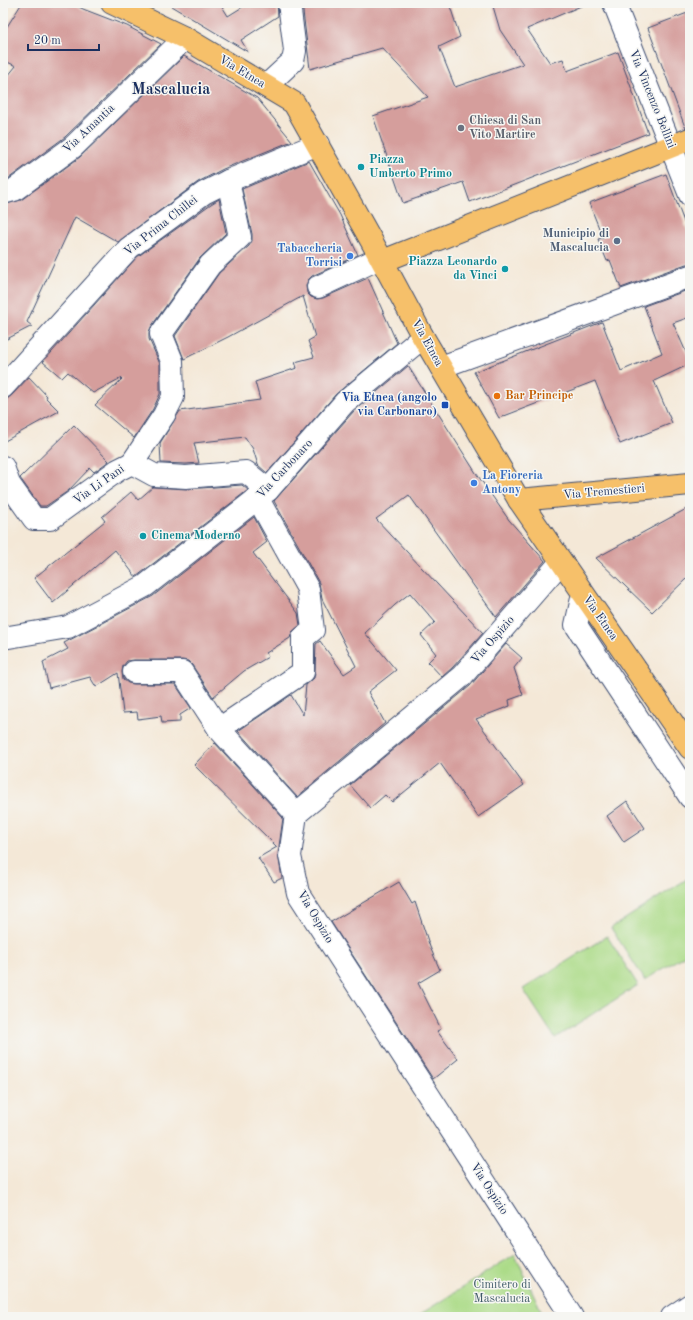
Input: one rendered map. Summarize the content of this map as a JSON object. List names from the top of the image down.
{
  "streets": {
    "main road": ["Via Etnea", "Via Tremestieri"],
    "street": [
      "Via Vincenzo Bellini",
      "Via Amantia",
      "Via Prima Chillei",
      "Via Carbonaro",
      "Via Li Pani",
      "Via Ospizio"
    ]
  },
  "crossings": [
    ["Via Etnea", "Via Amantia"],
    ["Via Etnea", "Via Prima Chillei"],
    ["Via Etnea", "Via Carbonaro"],
    ["Via Etnea", "Via Tremestieri"],
    ["Via Etnea", "Via Ospizio"],
    ["Via Carbonaro", "Via Li Pani"]
  ],
  "districts": ["Mascalucia"],
  "parks": ["Cimitero di Mascalucia"],
  "places": {
    "other": [
      "Chiesa di San Vito Martire",
      "Piazza Umberto Primo",
      "Municipio di Mascalucia",
      "Tabaccheria Torrisi",
      "Piazza Leonardo da Vinci",
      "Bar Principe",
      "La Fioreria Antony",
      "Cinema Moderno"
    ],
    "transit": ["Via Etnea (angolo via Carbonaro)"]
  },
  "scale_bar": "20 m"
}
